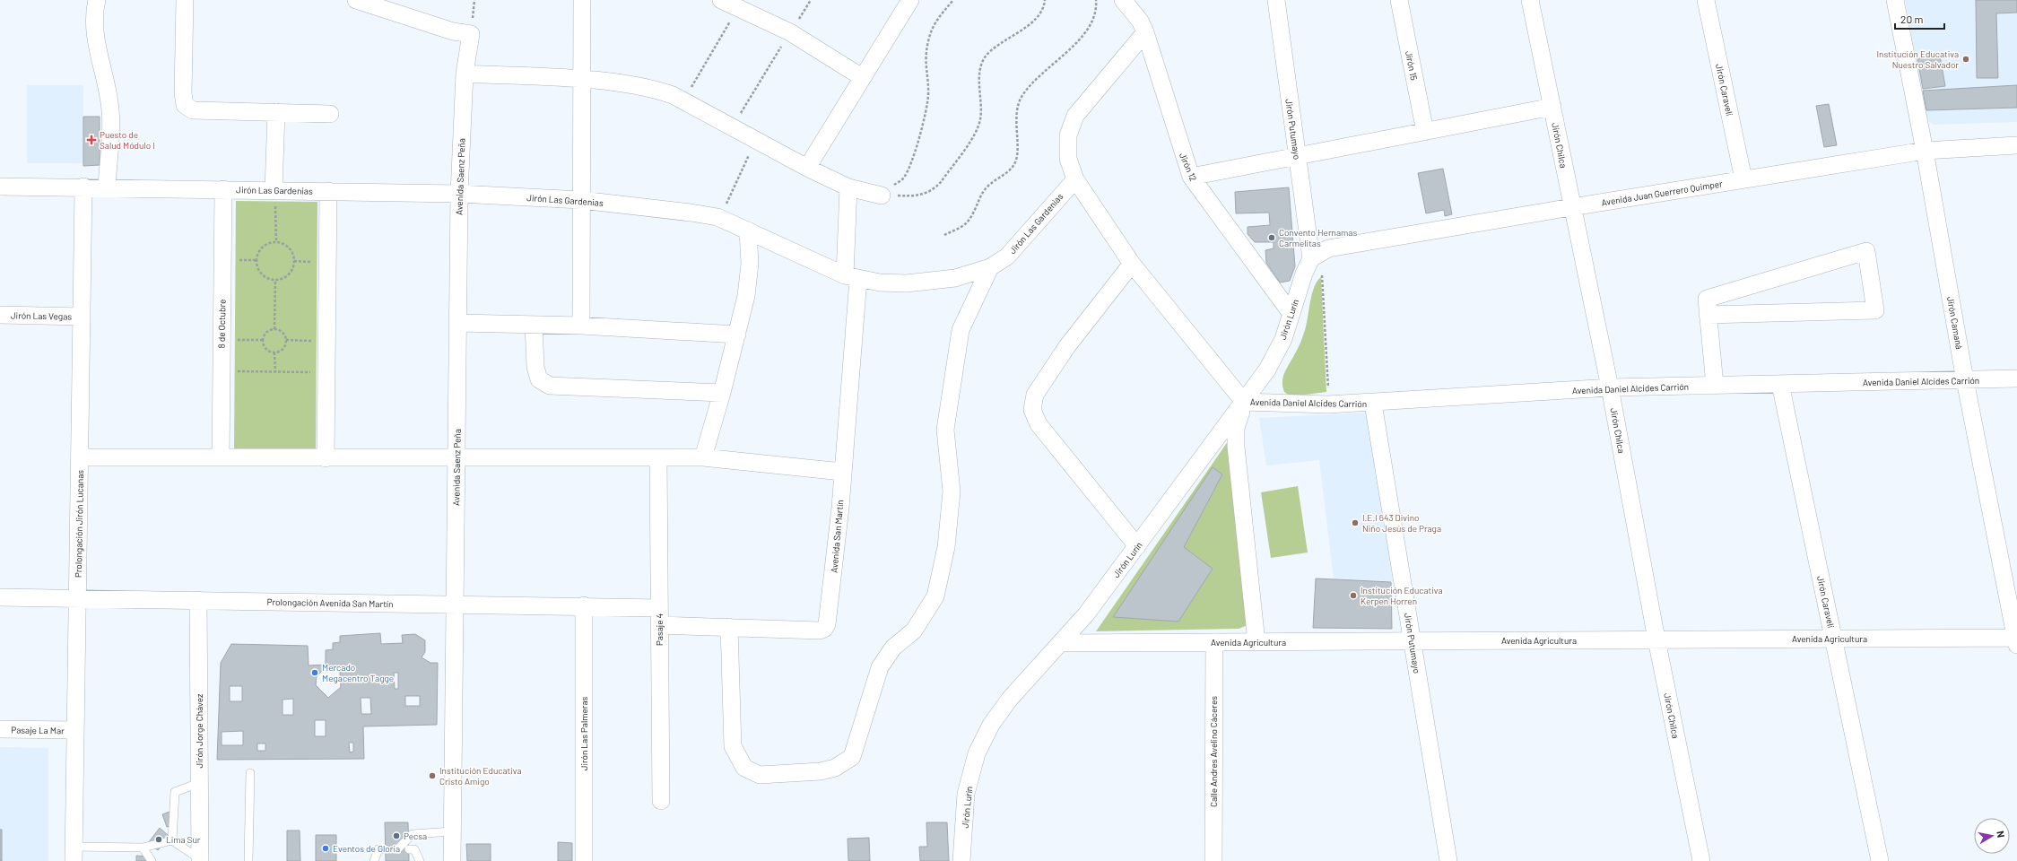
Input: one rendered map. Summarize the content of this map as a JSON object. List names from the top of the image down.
{
  "streets": {
    "street": [
      "Jirón 15",
      "Jirón Caravelí",
      "Jirón Putumayo",
      "Jirón Chilca",
      "Jirón 12",
      "Avenida Saenz Peña",
      "Jirón Las Gardenias",
      "Avenida Juan Guerrero Quimper",
      "Jirón Las Vegas",
      "Jirón Lurín",
      "Jirón Camaná",
      "8 de Octubre",
      "Avenida Daniel Alcides Carrión",
      "Prolongación Jirón Lucanas",
      "Avenida San Martín",
      "Prolongación Avenida San Martín",
      "Pasaje 4",
      "Avenida Agricultura",
      "Pasaje La Mar",
      "Jirón Jorge Chávez",
      "Jirón Las Palmeras",
      "Calle Andres Avelino Cáceres"
    ]
  },
  "crossings": [
    ["Jirón Caravelí", "Avenida Juan Guerrero Quimper"],
    ["Jirón Caravelí", "Avenida Daniel Alcides Carrión"],
    ["Jirón Caravelí", "Avenida Agricultura"],
    ["Jirón Putumayo", "Avenida Juan Guerrero Quimper"],
    ["Jirón Putumayo", "Jirón Lurín"],
    ["Jirón Putumayo", "Avenida Daniel Alcides Carrión"],
    ["Jirón Putumayo", "Avenida Agricultura"],
    ["Jirón Chilca", "Avenida Juan Guerrero Quimper"],
    ["Jirón Chilca", "Avenida Daniel Alcides Carrión"],
    ["Jirón Chilca", "Avenida Agricultura"],
    ["Jirón 12", "Jirón Lurín"],
    ["Avenida Saenz Peña", "Jirón Las Gardenias"],
    ["Avenida Saenz Peña", "Prolongación Avenida San Martín"],
    ["Jirón Las Gardenias", "8 de Octubre"],
    ["Jirón Las Gardenias", "Prolongación Jirón Lucanas"],
    ["Jirón Las Gardenias", "Avenida San Martín"],
    ["Avenida Juan Guerrero Quimper", "Jirón Lurín"],
    ["Avenida Juan Guerrero Quimper", "Jirón Camaná"],
    ["Jirón Las Vegas", "Prolongación Jirón Lucanas"],
    ["Jirón Lurín", "Avenida Daniel Alcides Carrión"],
    ["Jirón Lurín", "Avenida Agricultura"],
    ["Jirón Camaná", "Avenida Daniel Alcides Carrión"],
    ["Jirón Camaná", "Avenida Agricultura"],
    ["Prolongación Jirón Lucanas", "Prolongación Avenida San Martín"],
    ["Prolongación Jirón Lucanas", "Pasaje La Mar"],
    ["Avenida San Martín", "Pasaje 4"],
    ["Prolongación Avenida San Martín", "Pasaje 4"],
    ["Prolongación Avenida San Martín", "Jirón Jorge Chávez"],
    ["Prolongación Avenida San Martín", "Jirón Las Palmeras"],
    ["Avenida Agricultura", "Calle Andres Avelino Cáceres"]
  ],
  "places": {
    "other": [
      "Institución Educativa Nuestro Salvador",
      "Convento Hernamas Carmelitas",
      "I.E.I 643 Divino Niño Jesús de Praga",
      "Institución Educativa Kerpen Horren",
      "Mercado Megacentro Tagge",
      "Institución Educativa Cristo Amigo",
      "Pecsa",
      "Lima Sur",
      "Eventos de Gloria"
    ],
    "health": ["Puesto de Salud Módulo I"]
  },
  "scale_bar": "20 m",
  "north": "right"
}
